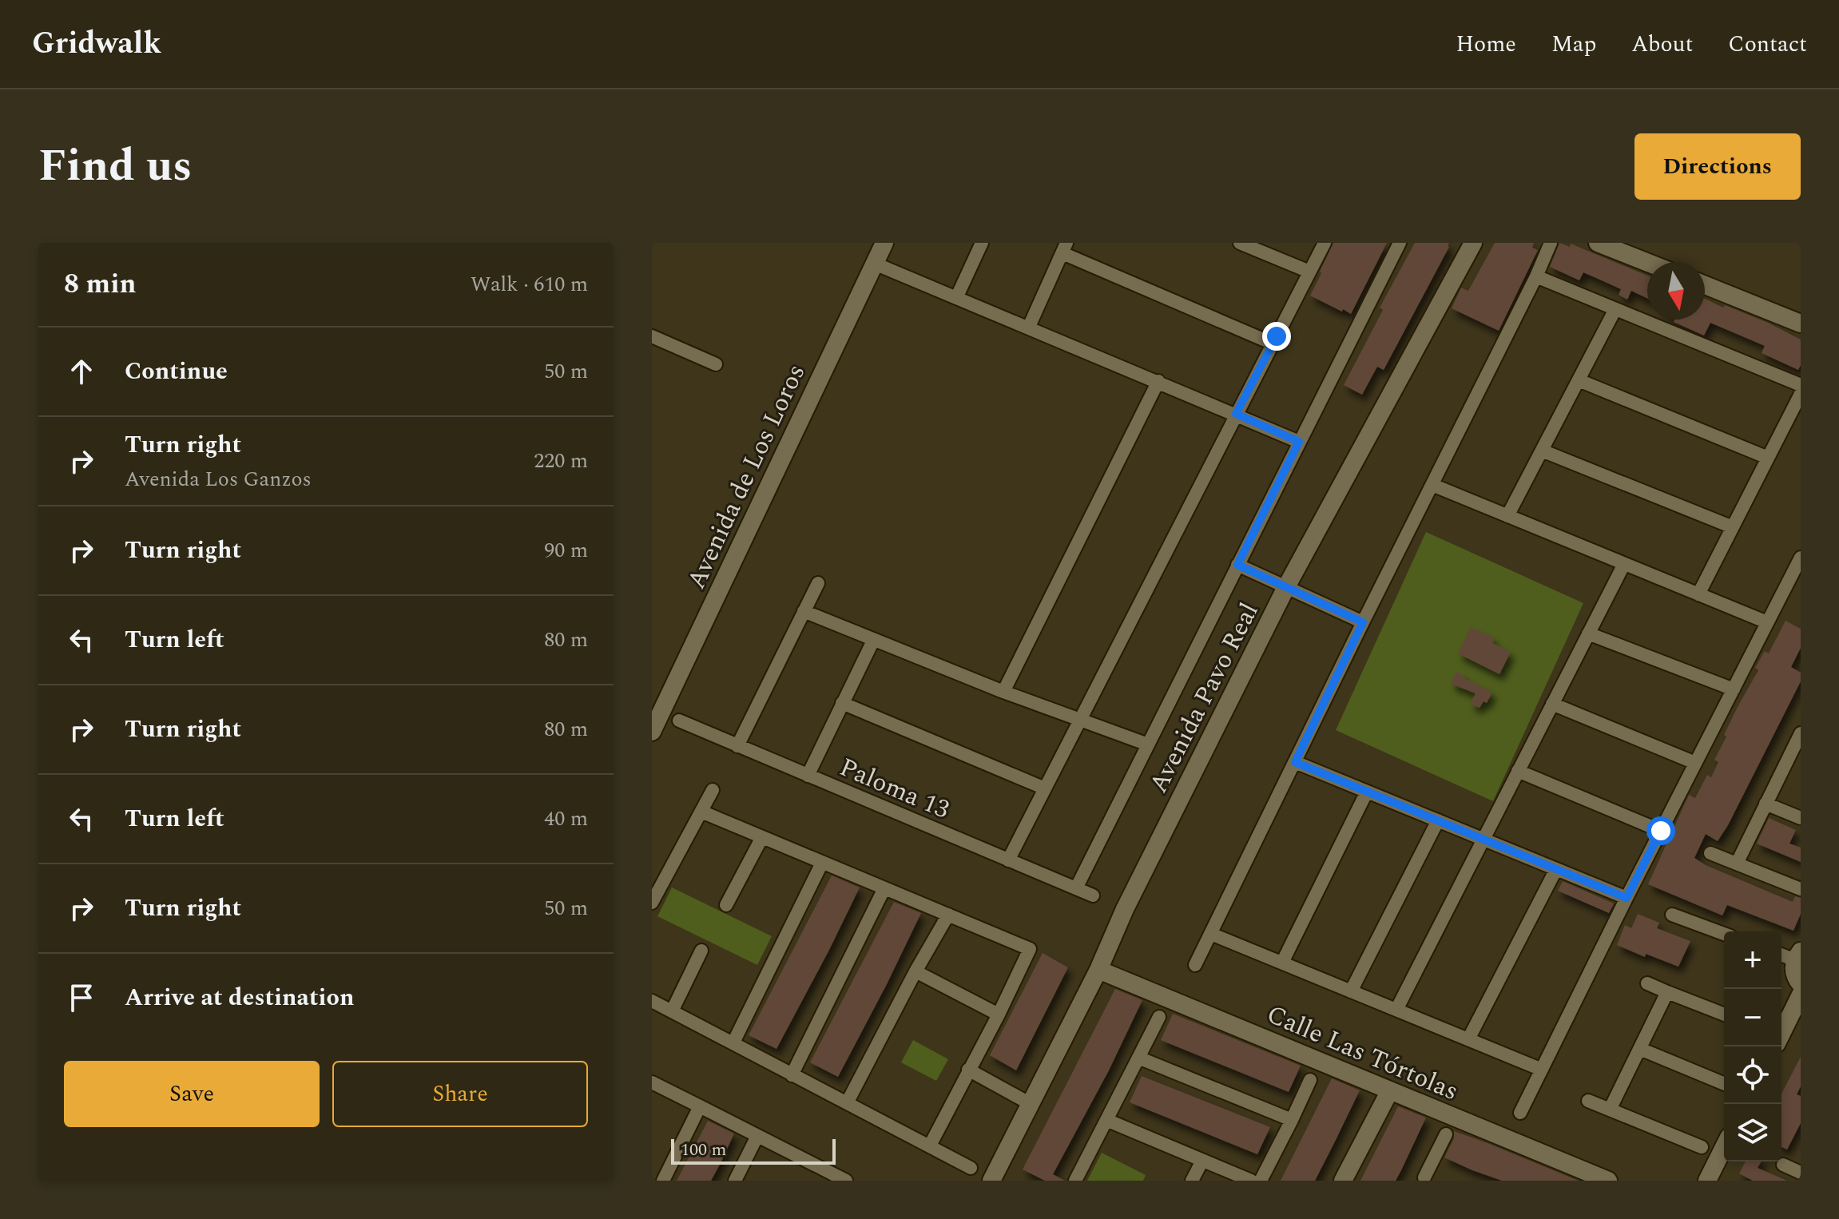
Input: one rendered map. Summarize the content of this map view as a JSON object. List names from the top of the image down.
{
  "streets": {
    "street": [
      "Avenida de Los Loros",
      "Avenida Pavo Real",
      "Paloma 13",
      "Calle Las Tórtolas"
    ]
  },
  "crossings": [
    ["Avenida Pavo Real", "Calle Las Tórtolas"]
  ],
  "scale_bar": "100 m",
  "north": "bottom",
  "page": {
    "header": "Gridwalk",
    "nav": [
      "Home",
      "Map",
      "About",
      "Contact"
    ],
    "title": "Find us",
    "buttons": [
      "Directions",
      ["Save", "Share"]
    ],
    "heading": ["8 min", "Walk · 610 m"],
    "list": [
      ["Continue", "50 m"],
      ["Turn right", "Avenida Los Ganzos", "220 m"],
      ["Turn right", "90 m"],
      ["Turn left", "80 m"],
      ["Turn right", "80 m"],
      ["Turn left", "40 m"],
      ["Turn right", "50 m"],
      "Arrive at destination"
    ],
    "map_buttons": ["+", "−"],
    "scale": "100 m"
  }
}
